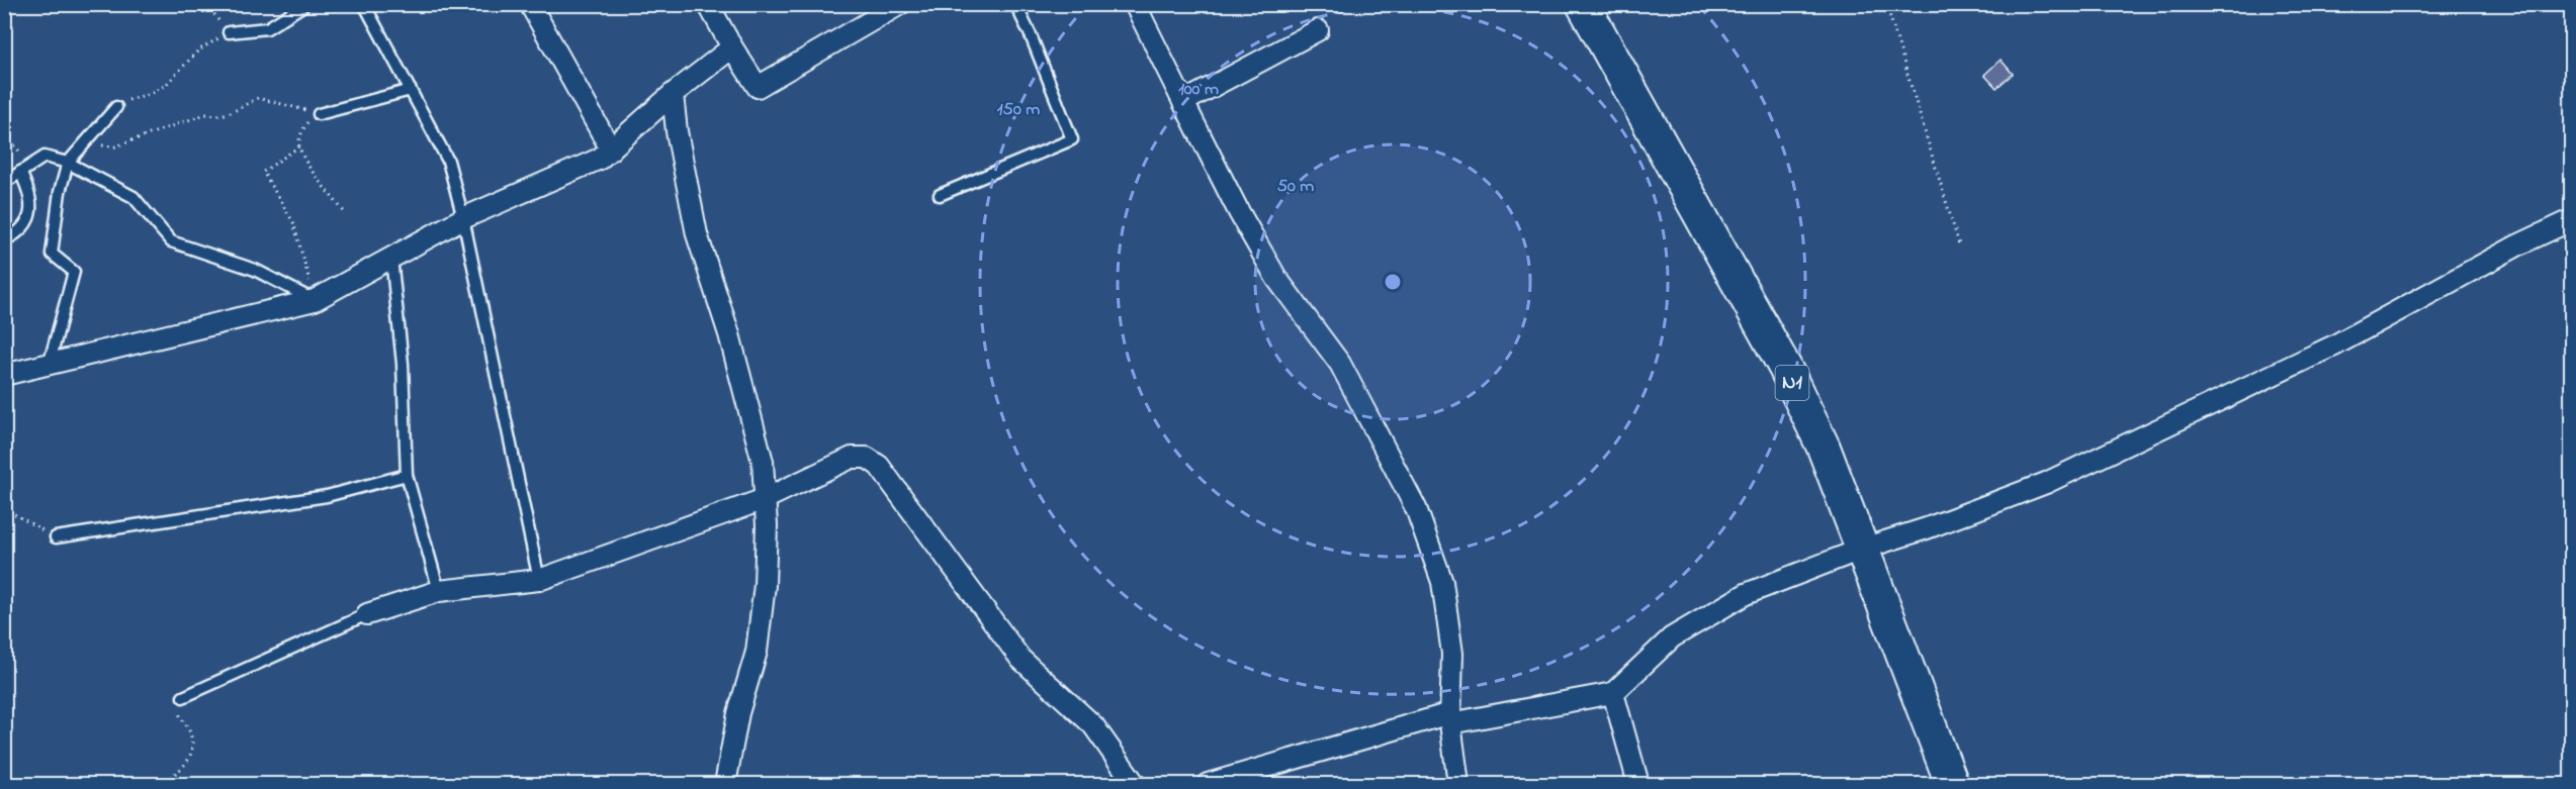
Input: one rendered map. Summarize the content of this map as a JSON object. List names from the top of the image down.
{
  "streets": {
    "main road": ["N1"]
  },
  "rings": ["100 m", "150 m", "50 m"]
}
